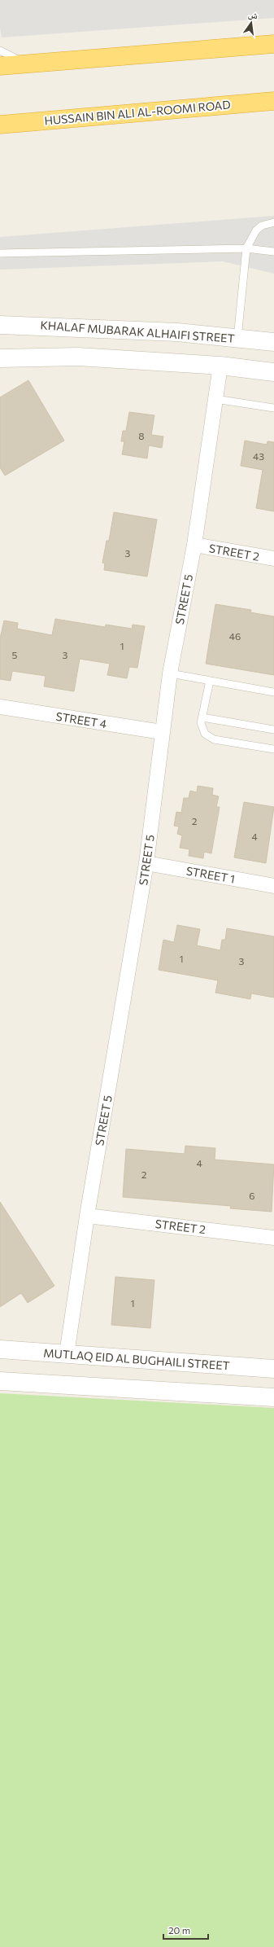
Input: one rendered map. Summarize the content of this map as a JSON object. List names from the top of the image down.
{
  "streets": {
    "highway": ["HUSSAIN BIN ALI AL-ROOMI ROAD"],
    "street": [
      "KHALAF MUBARAK ALHAIFI STREET",
      "STREET 2",
      "STREET 5",
      "STREET 4",
      "STREET 1",
      "MUTLAQ EID AL BUGHAILI STREET"
    ]
  },
  "crossings": [
    ["STREET 2", "STREET 5"],
    ["STREET 5", "STREET 4"],
    ["STREET 5", "STREET 1"],
    ["STREET 5", "MUTLAQ EID AL BUGHAILI STREET"]
  ],
  "house_numbers": [
    "8",
    "43",
    "3",
    "46",
    "1",
    "5",
    "3",
    "2",
    "4",
    "1",
    "3",
    "4",
    "2",
    "6",
    "1"
  ],
  "scale_bar": "20 m",
  "north": "top"
}
